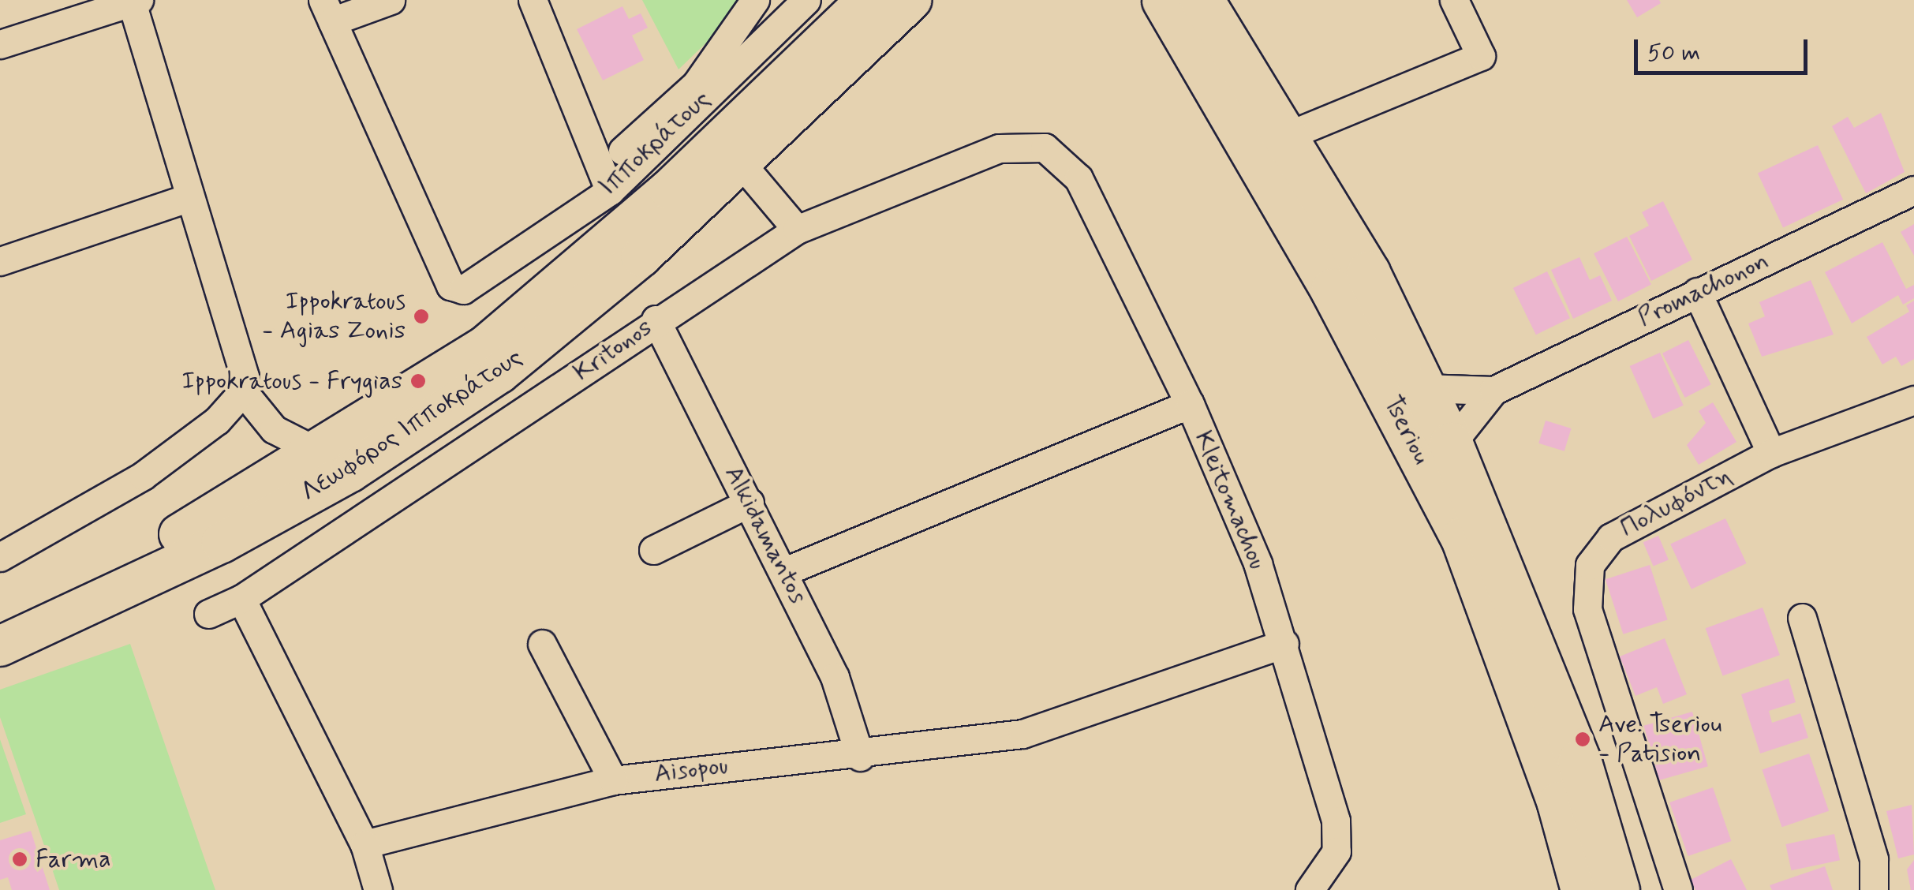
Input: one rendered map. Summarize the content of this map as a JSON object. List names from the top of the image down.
{
  "streets": {
    "main road": ["Λεωφόρος Ιπποκράτους", "Tseriou"],
    "street": [
      "Ιπποκράτους",
      "Promachonon",
      "Kritonos",
      "Kleitomachou",
      "Πολυφόντη",
      "Alkidamantos",
      "Aisopou"
    ]
  },
  "crossings": [
    ["Promachonon", "Tseriou"],
    ["Kritonos", "Kleitomachou"],
    ["Kritonos", "Alkidamantos"],
    ["Kleitomachou", "Aisopou"],
    ["Alkidamantos", "Aisopou"]
  ],
  "places": [
    "Ippokratous - Agias Zonis",
    "Ippokratous - Frygias",
    "Ave. Tseriou - Patision",
    "Farma"
  ],
  "scale_bar": "50 m"
}
